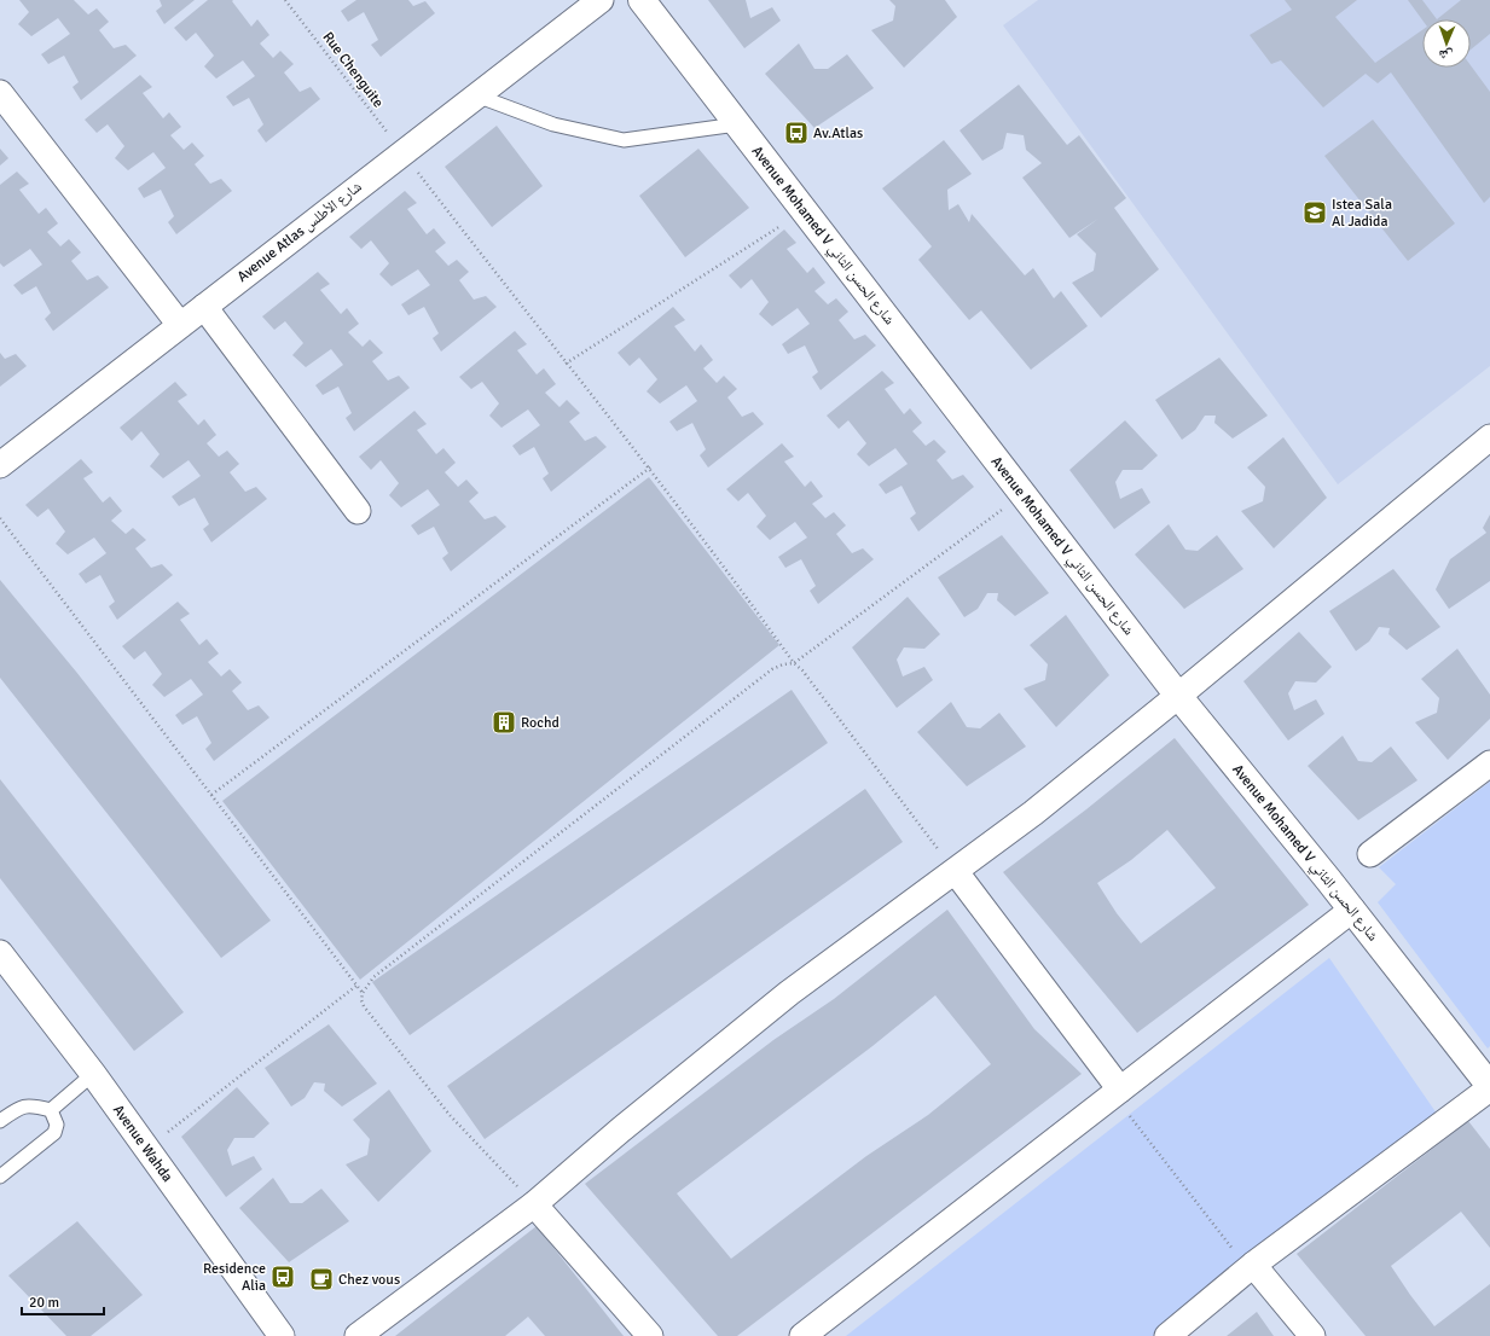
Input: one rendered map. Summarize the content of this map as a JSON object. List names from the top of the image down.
{
  "streets": {
    "street": ["Avenue Atlas شارع الأطلس", "Avenue Mohamed V شارع الحسن الثاني", "Avenue Wahda"],
    "path": ["Rue Chenguite"]
  },
  "crossings": [
    ["Rue Chenguite", "Avenue Atlas شارع الأطلس"]
  ],
  "places": {
    "bus stop": ["Av.Atlas", "Residence Alia"],
    "school or university": ["Istea Sala Al Jadida"],
    "building": ["Rochd"],
    "cafe": ["Chez vous"]
  },
  "scale_bar": "20 m",
  "north": "bottom"
}
